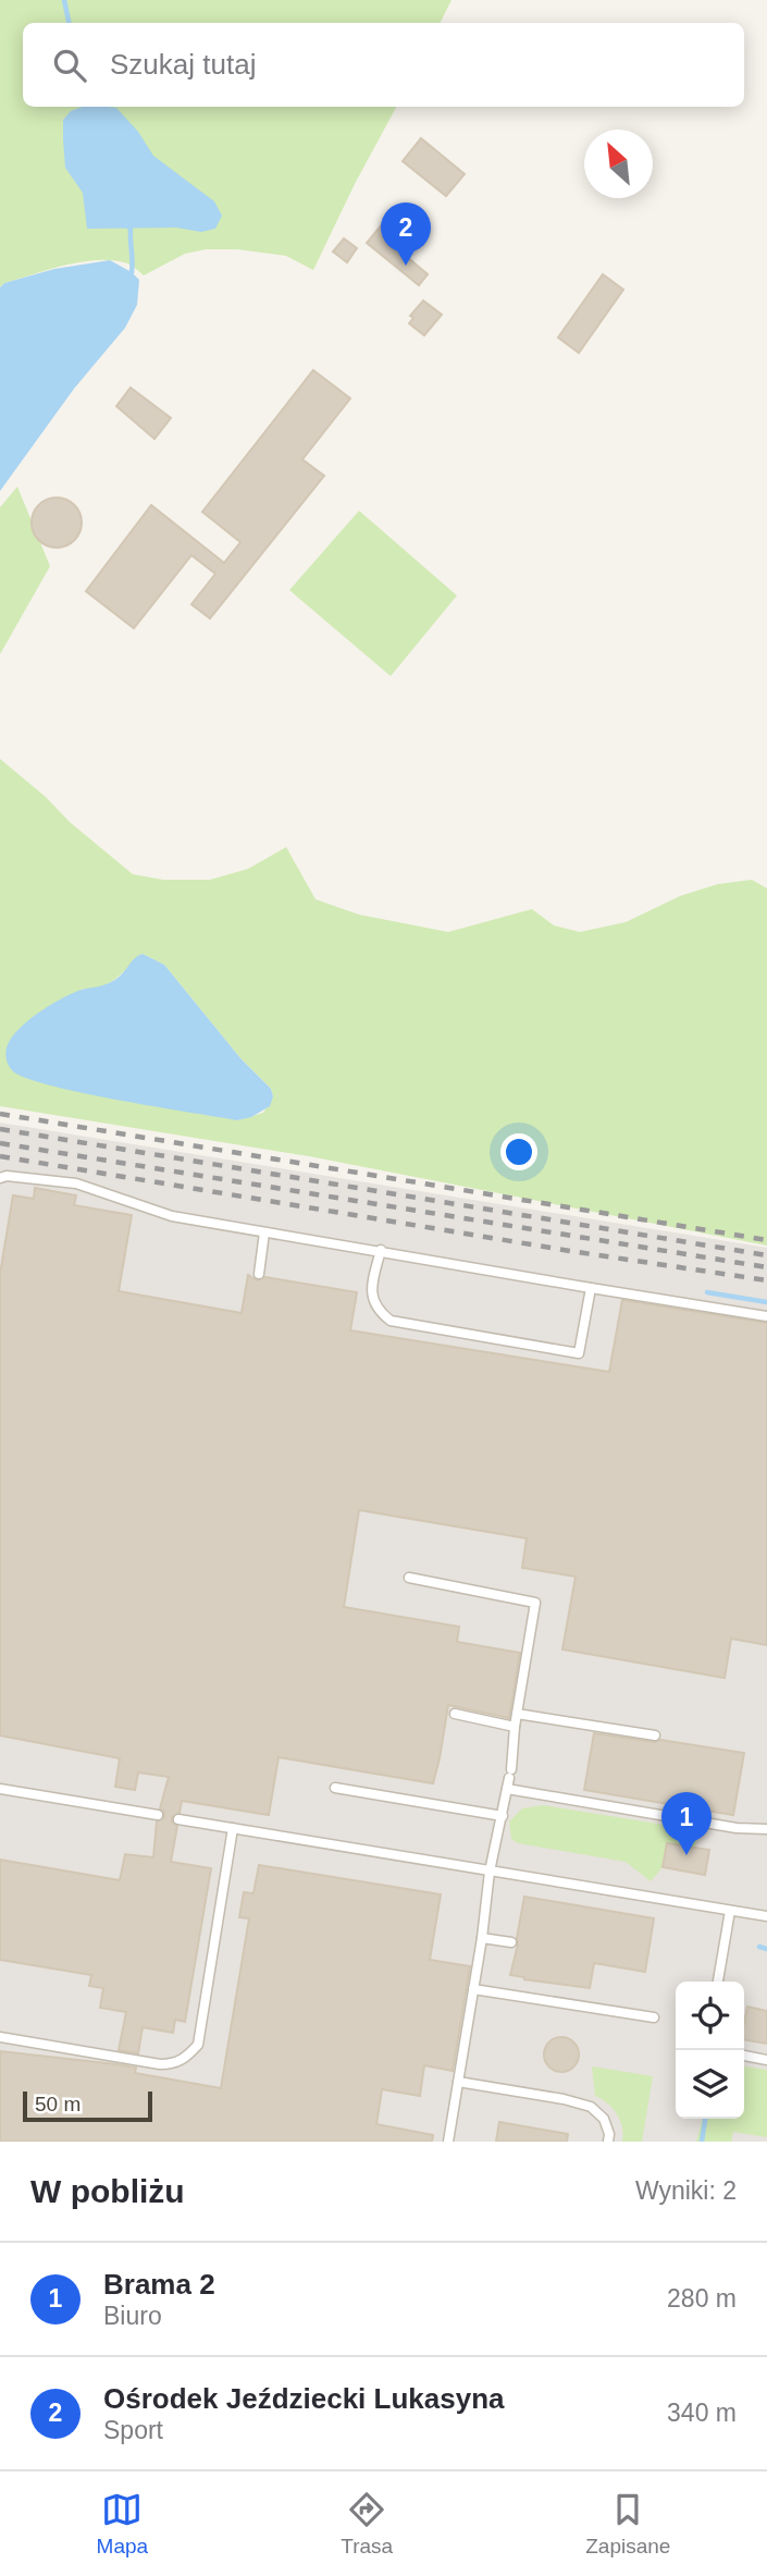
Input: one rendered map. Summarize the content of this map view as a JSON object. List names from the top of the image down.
{
  "scale_bar": "50 m",
  "north": "top left",
  "page": {
    "search": "Szukaj tutaj",
    "pins": ["2", "1"],
    "scale": "50 m",
    "heading": ["W pobliżu", "Wyniki: 2"],
    "list": [
      {
        "mark": "1",
        "name": "Brama 2",
        "note": "Biuro",
        "value": "280 m"
      },
      {
        "mark": "2",
        "name": "Ośrodek Jeździecki Lukasyna",
        "note": "Sport",
        "value": "340 m"
      }
    ],
    "nav": ["Mapa", "Trasa", "Zapisane"]
  }
}
